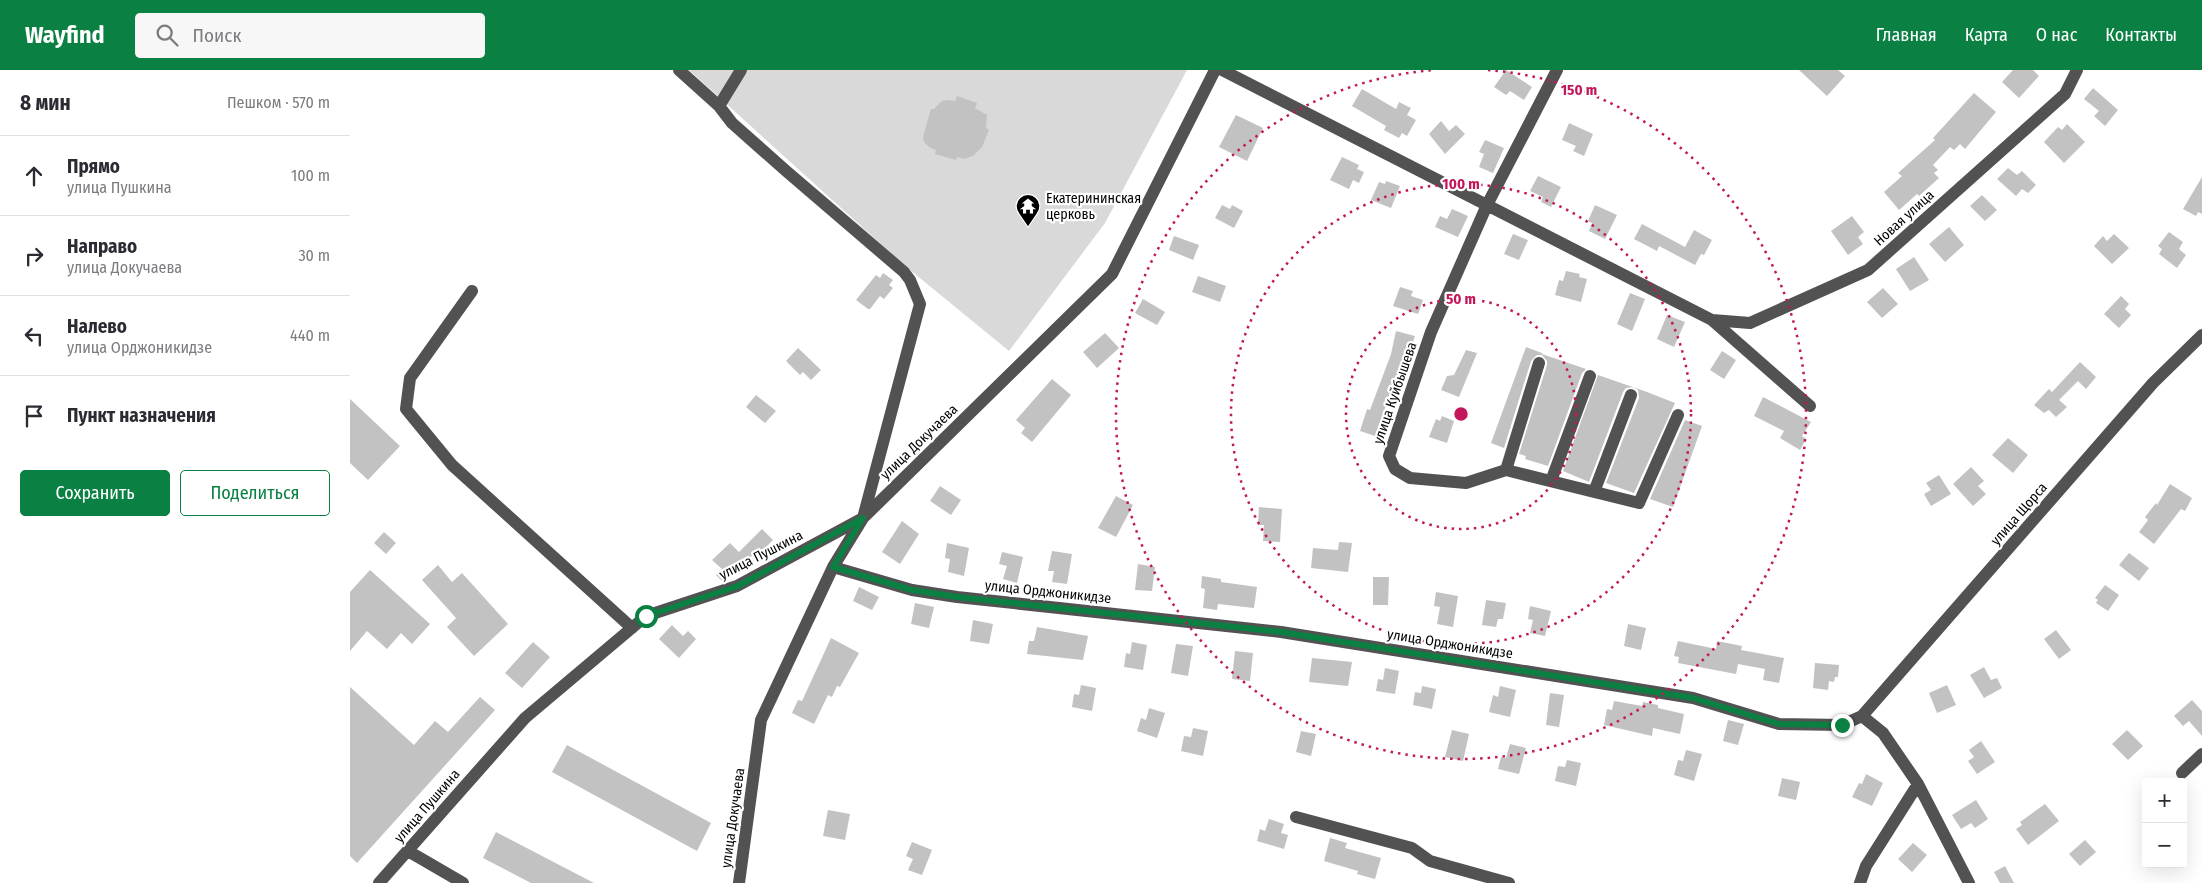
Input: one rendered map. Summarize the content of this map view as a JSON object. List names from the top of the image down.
{
  "streets": {
    "street": [
      "Новая улица",
      "улица Куйбышева",
      "улица Докучаева",
      "улица Щорса",
      "улица Пушкина",
      "улица Орджоникидзе"
    ]
  },
  "crossings": [
    ["улица Докучаева", "улица Пушкина"],
    ["улица Докучаева", "улица Орджоникидзе"],
    ["улица Щорса", "улица Орджоникидзе"]
  ],
  "places": {
    "temple": ["Екатерининская церковь"]
  },
  "page": {
    "header": "Wayfind",
    "search": "Поиск",
    "nav": [
      "Главная",
      "Карта",
      "О нас",
      "Контакты"
    ],
    "heading": ["8 мин", "Пешком · 570 m"],
    "list": [
      ["Прямо", "улица Пушкина", "100 m"],
      ["Направо", "улица Докучаева", "30 m"],
      ["Налево", "улица Орджоникидзе", "440 m"],
      "Пункт назначения"
    ],
    "buttons": ["Сохранить", "Поделиться"],
    "map_buttons": ["+", "−"]
  },
  "rings": ["150 m", "100 m", "50 m"]
}
